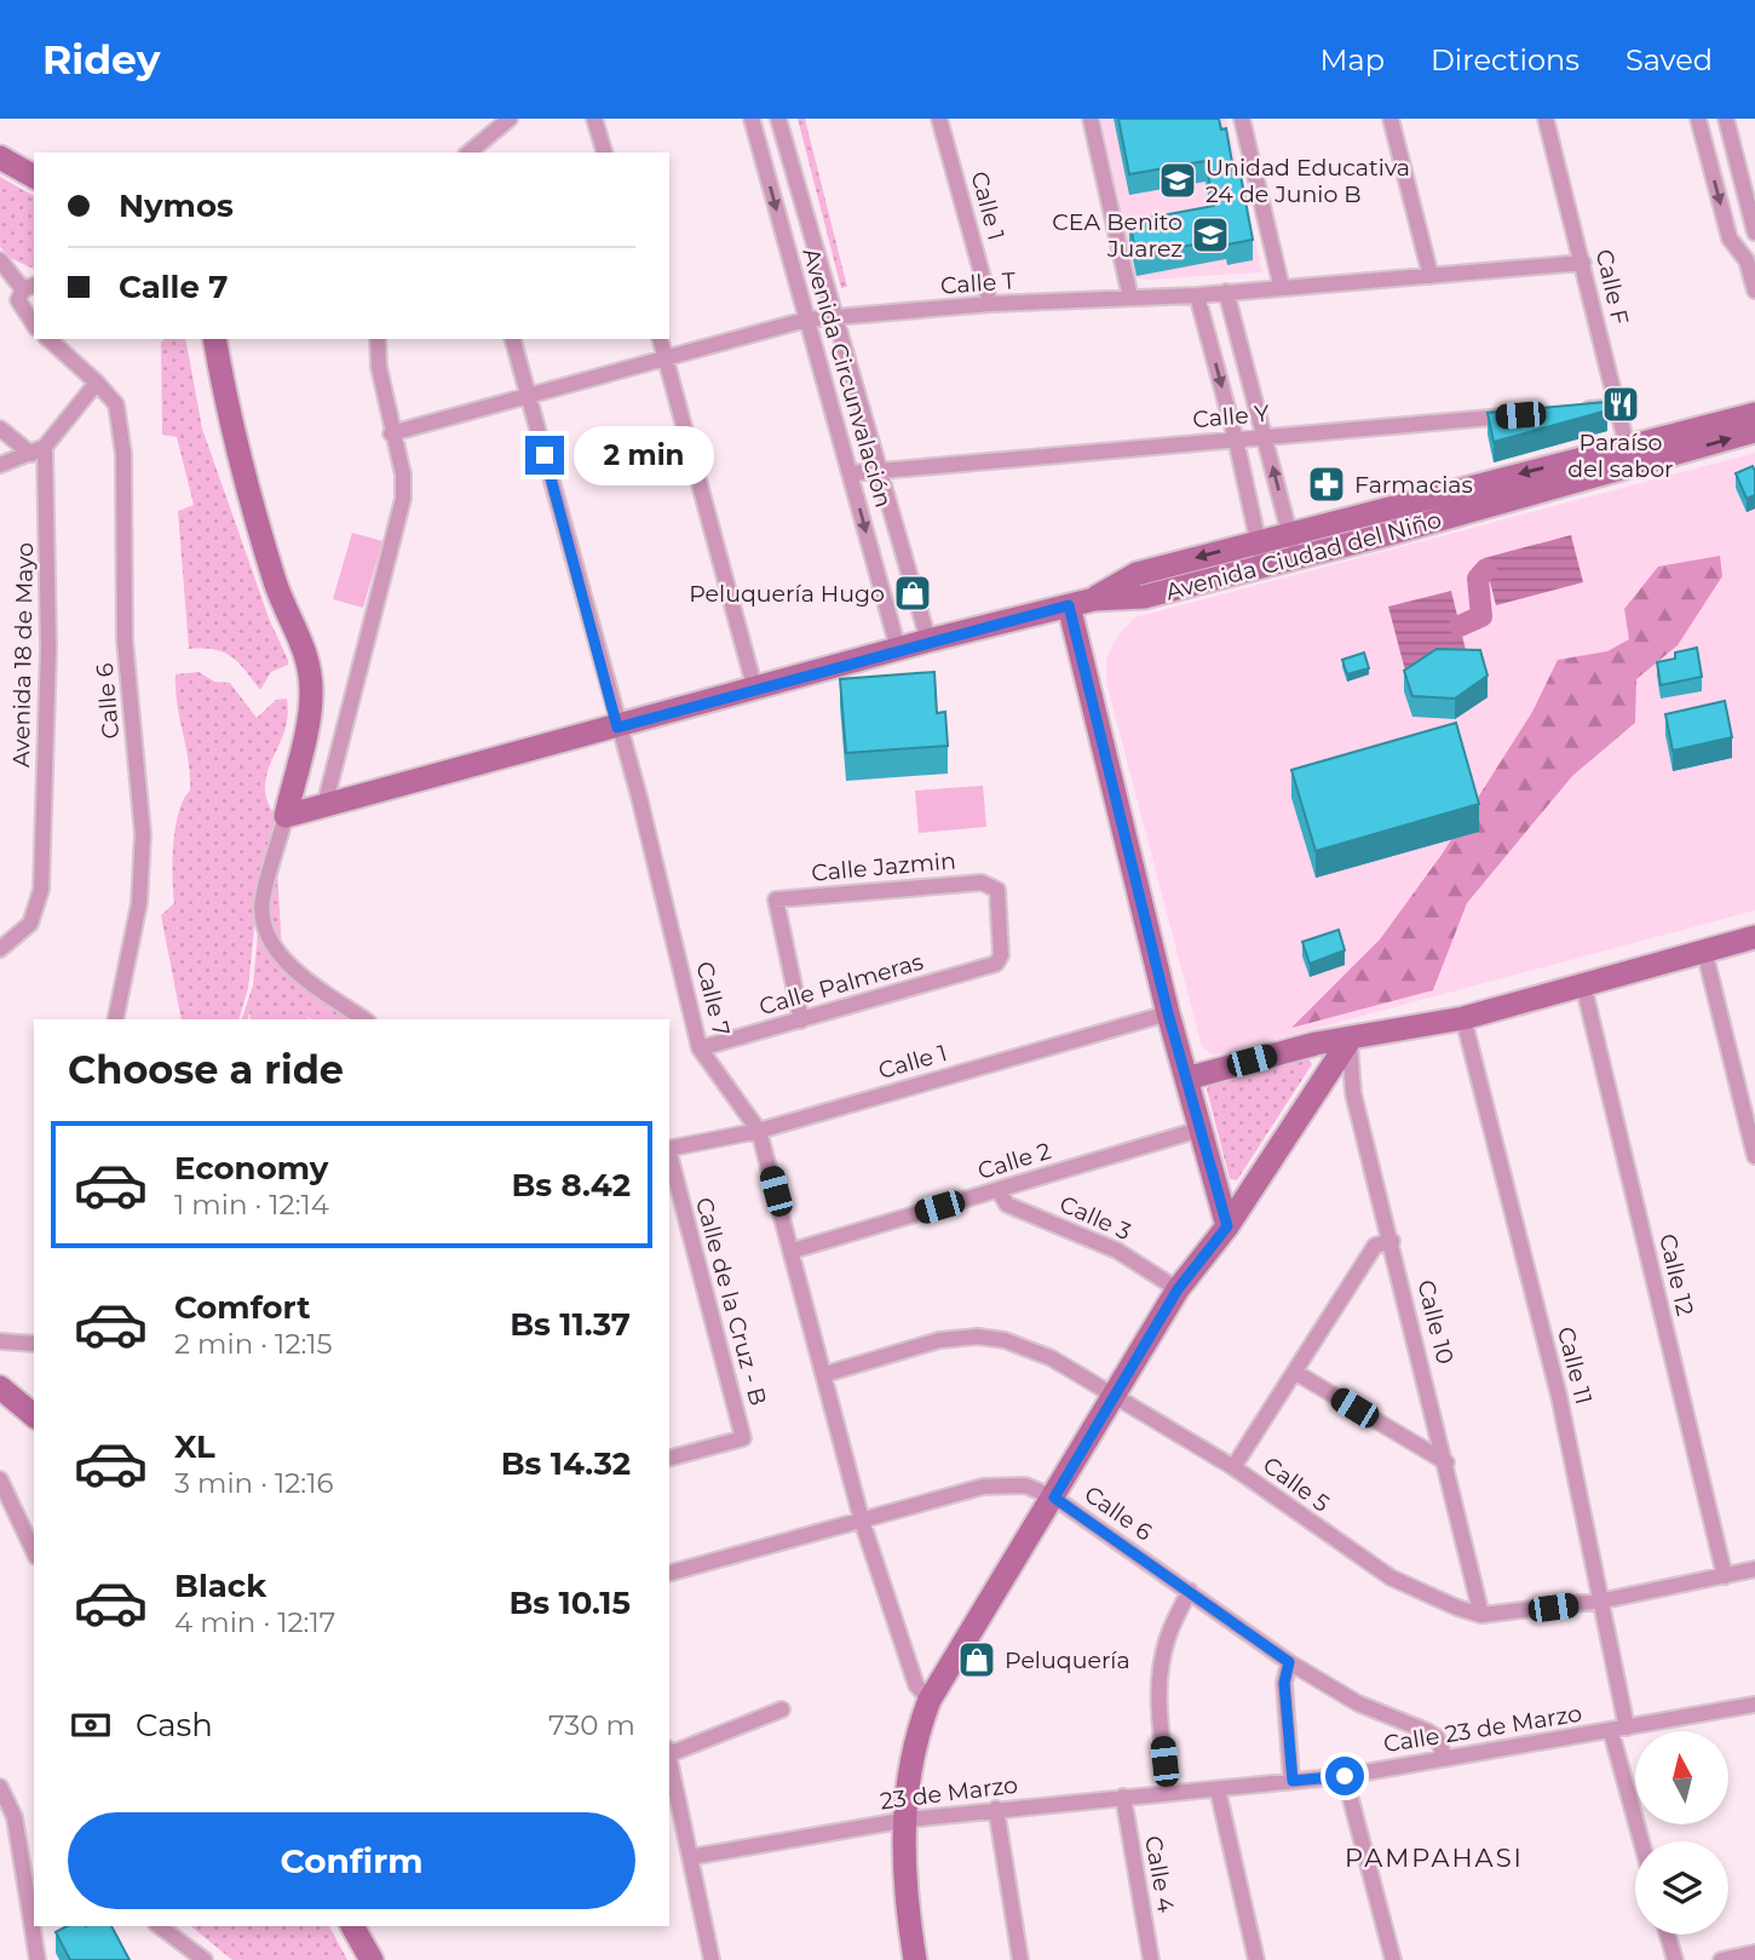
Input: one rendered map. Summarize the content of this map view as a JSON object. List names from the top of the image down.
{
  "streets": {
    "main road": ["Avenida Ciudad del Niño"],
    "street": [
      "Calle 1",
      "Calle T",
      "Calle F",
      "Avenida Circunvalación",
      "Calle Y",
      "Avenida 18 de Mayo",
      "Calle 6",
      "Calle Jazmin",
      "Calle Palmeras",
      "Calle 7",
      "Calle 2",
      "Calle 3",
      "Calle 12",
      "Calle de la Cruz - B",
      "Calle 10",
      "Calle 11",
      "Calle 5",
      "Calle 23 de Marzo",
      "23 de Marzo",
      "Calle 4"
    ]
  },
  "crossings": [
    ["Calle 1", "Calle T"],
    ["Calle 1", "Calle 7"],
    ["Calle T", "Calle F"],
    ["Calle T", "Avenida Circunvalación"],
    ["Calle T", "Calle 7"],
    ["Calle F", "Avenida Ciudad del Niño"],
    ["Avenida Circunvalación", "Calle Y"],
    ["Avenida Circunvalación", "Avenida Ciudad del Niño"],
    ["Avenida Ciudad del Niño", "Calle 7"],
    ["Calle 6", "Calle 7"],
    ["Calle 6", "Calle 23 de Marzo"],
    ["Calle Jazmin", "Calle Palmeras"],
    ["Calle Palmeras", "Calle 7"],
    ["Calle 7", "Calle 2"],
    ["Calle 7", "Calle 5"],
    ["Calle 2", "Calle 3"],
    ["Calle 12", "Calle 5"],
    ["Calle 10", "Calle 5"],
    ["Calle 11", "Calle 5"],
    ["Calle 11", "Calle 23 de Marzo"],
    ["Calle 23 de Marzo", "23 de Marzo"],
    ["23 de Marzo", "Calle 4"]
  ],
  "districts": ["PAMPAHASI"],
  "places": {
    "school or university": ["Unidad Educativa 24 de Junio B", "CEA Benito Juarez"],
    "restaurant": ["Paraíso del sabor"],
    "pharmacy": ["Farmacias"],
    "shop": ["Peluquería Hugo", "Peluquería"]
  },
  "north": "top",
  "page": {
    "header": "Ridey",
    "nav": ["Map", "Directions", "Saved"],
    "banner": ["Nymos", "Calle 7"],
    "bubble": "2 min",
    "heading": "Choose a ride",
    "list": [
      {
        "name": "Economy",
        "note": "1 min · 12:14",
        "value": "Bs 8.42"
      },
      {
        "name": "Comfort",
        "note": "2 min · 12:15",
        "value": "Bs 11.37"
      },
      {
        "name": "XL",
        "note": "3 min · 12:16",
        "value": "Bs 14.32"
      },
      {
        "name": "Black",
        "note": "4 min · 12:17",
        "value": "Bs 10.15"
      }
    ],
    "pay": ["Cash", "730 m"],
    "buttons": "Confirm"
  }
}
